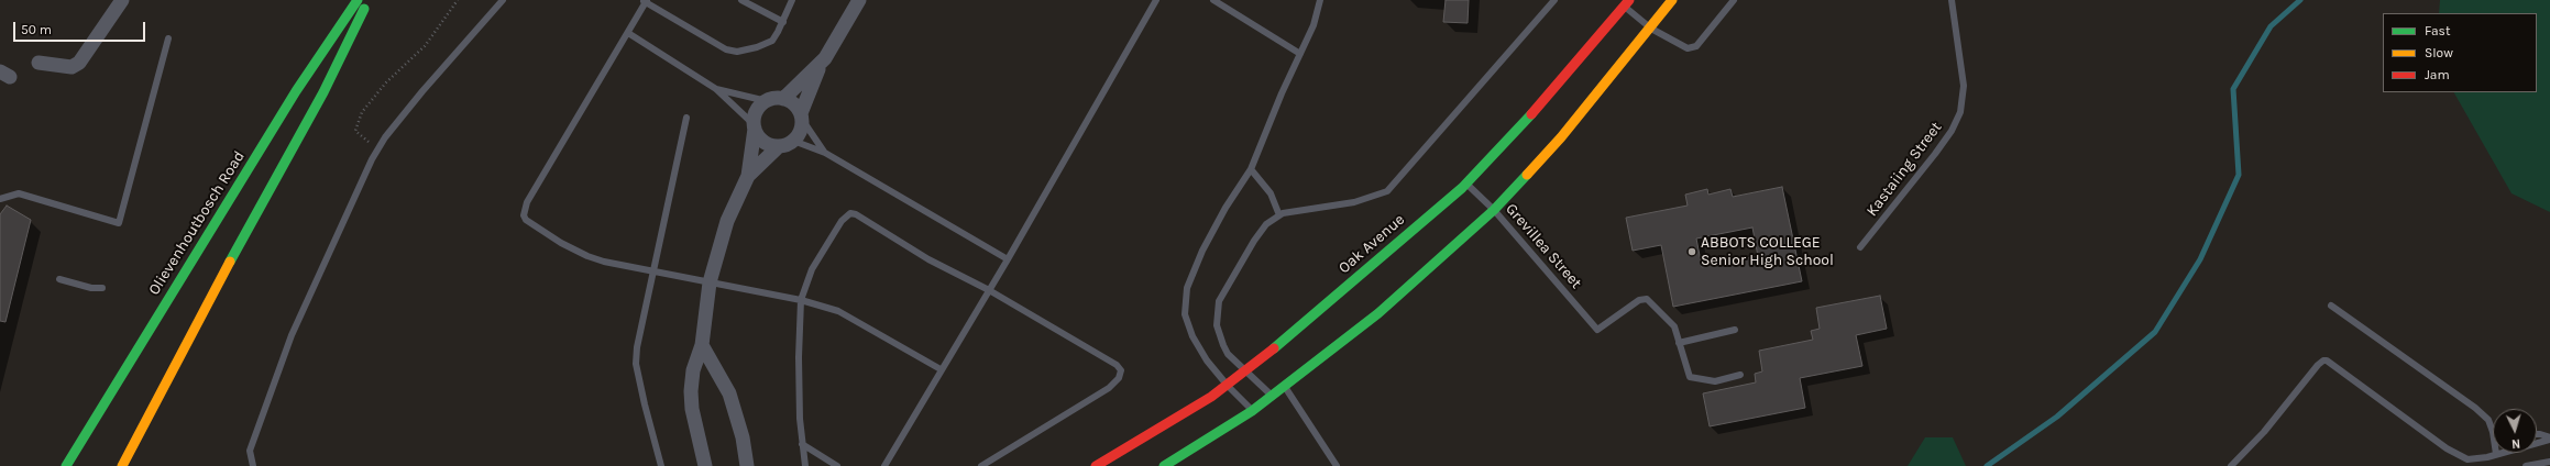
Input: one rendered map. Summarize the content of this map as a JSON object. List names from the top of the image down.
{
  "streets": {
    "street": ["Olievenhoutbosch Road", "Oak Avenue"],
    "lane": ["Kastaiing Street", "Grevillea Street"]
  },
  "crossings": [
    ["Oak Avenue", "Grevillea Street"]
  ],
  "places": ["ABBOTS COLLEGE Senior High School"],
  "legend": ["Fast", "Slow", "Jam"],
  "scale_bar": "50 m",
  "north": "bottom"
}
